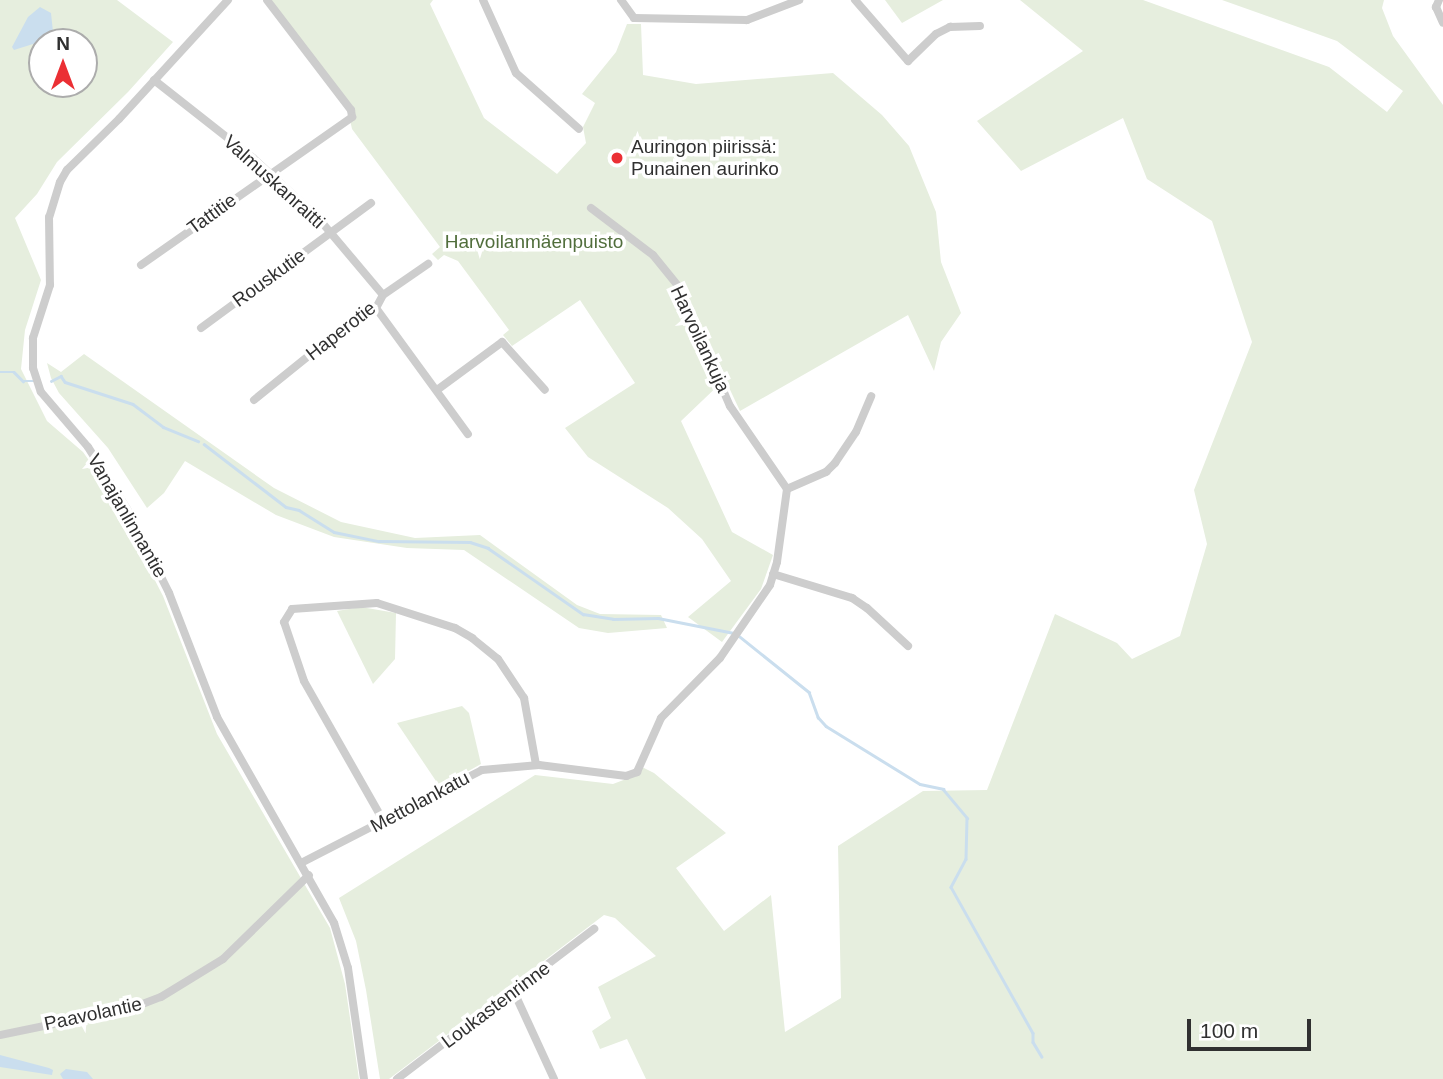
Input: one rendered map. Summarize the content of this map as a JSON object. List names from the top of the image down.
{
  "streets": {
    "street": [
      "Valmuskanraitti",
      "Tattitie",
      "Rouskutie",
      "Haperotie",
      "Harvoilankuja",
      "Vanajanlinnantie",
      "Mettolankatu",
      "Loukastenrinne",
      "Paavolantie"
    ]
  },
  "crossings": [
    ["Valmuskanraitti", "Tattitie"],
    ["Valmuskanraitti", "Rouskutie"],
    ["Valmuskanraitti", "Haperotie"],
    ["Valmuskanraitti", "Vanajanlinnantie"],
    ["Vanajanlinnantie", "Mettolankatu"],
    ["Vanajanlinnantie", "Paavolantie"]
  ],
  "parks": ["Harvoilanmäenpuisto"],
  "places": ["Auringon piirissä: Punainen aurinko"],
  "scale_bar": "100 m",
  "north": "top"
}
